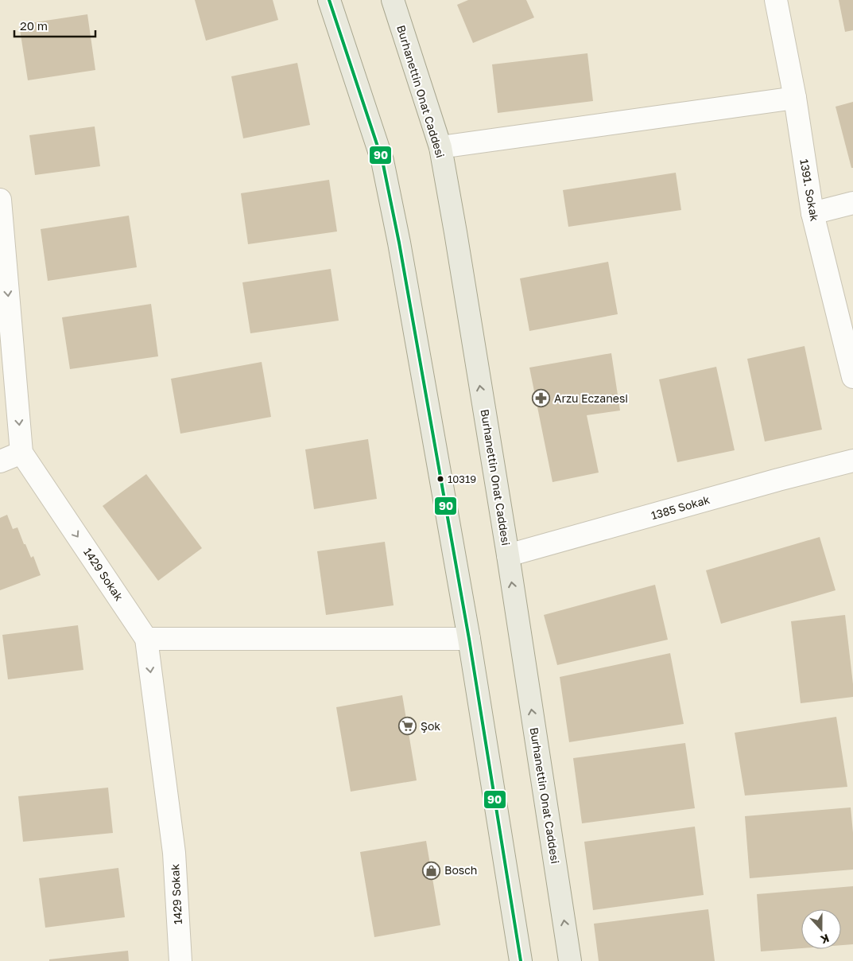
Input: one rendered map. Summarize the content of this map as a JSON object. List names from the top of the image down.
{
  "streets": {
    "main road": ["Burhanettin Onat Caddesi"],
    "street": ["1391. Sokak", "1385 Sokak", "1429 Sokak"]
  },
  "crossings": [
    ["Burhanettin Onat Caddesi", "1385 Sokak"]
  ],
  "one_way": ["1429 Sokak"],
  "places": {
    "pharmacy": ["Arzu Eczanesi"],
    "other": ["10319"],
    "supermarket": ["Şok"],
    "shop": ["Bosch"]
  },
  "lines": ["transit line 90"],
  "scale_bar": "20 m",
  "north": "bottom"
}
